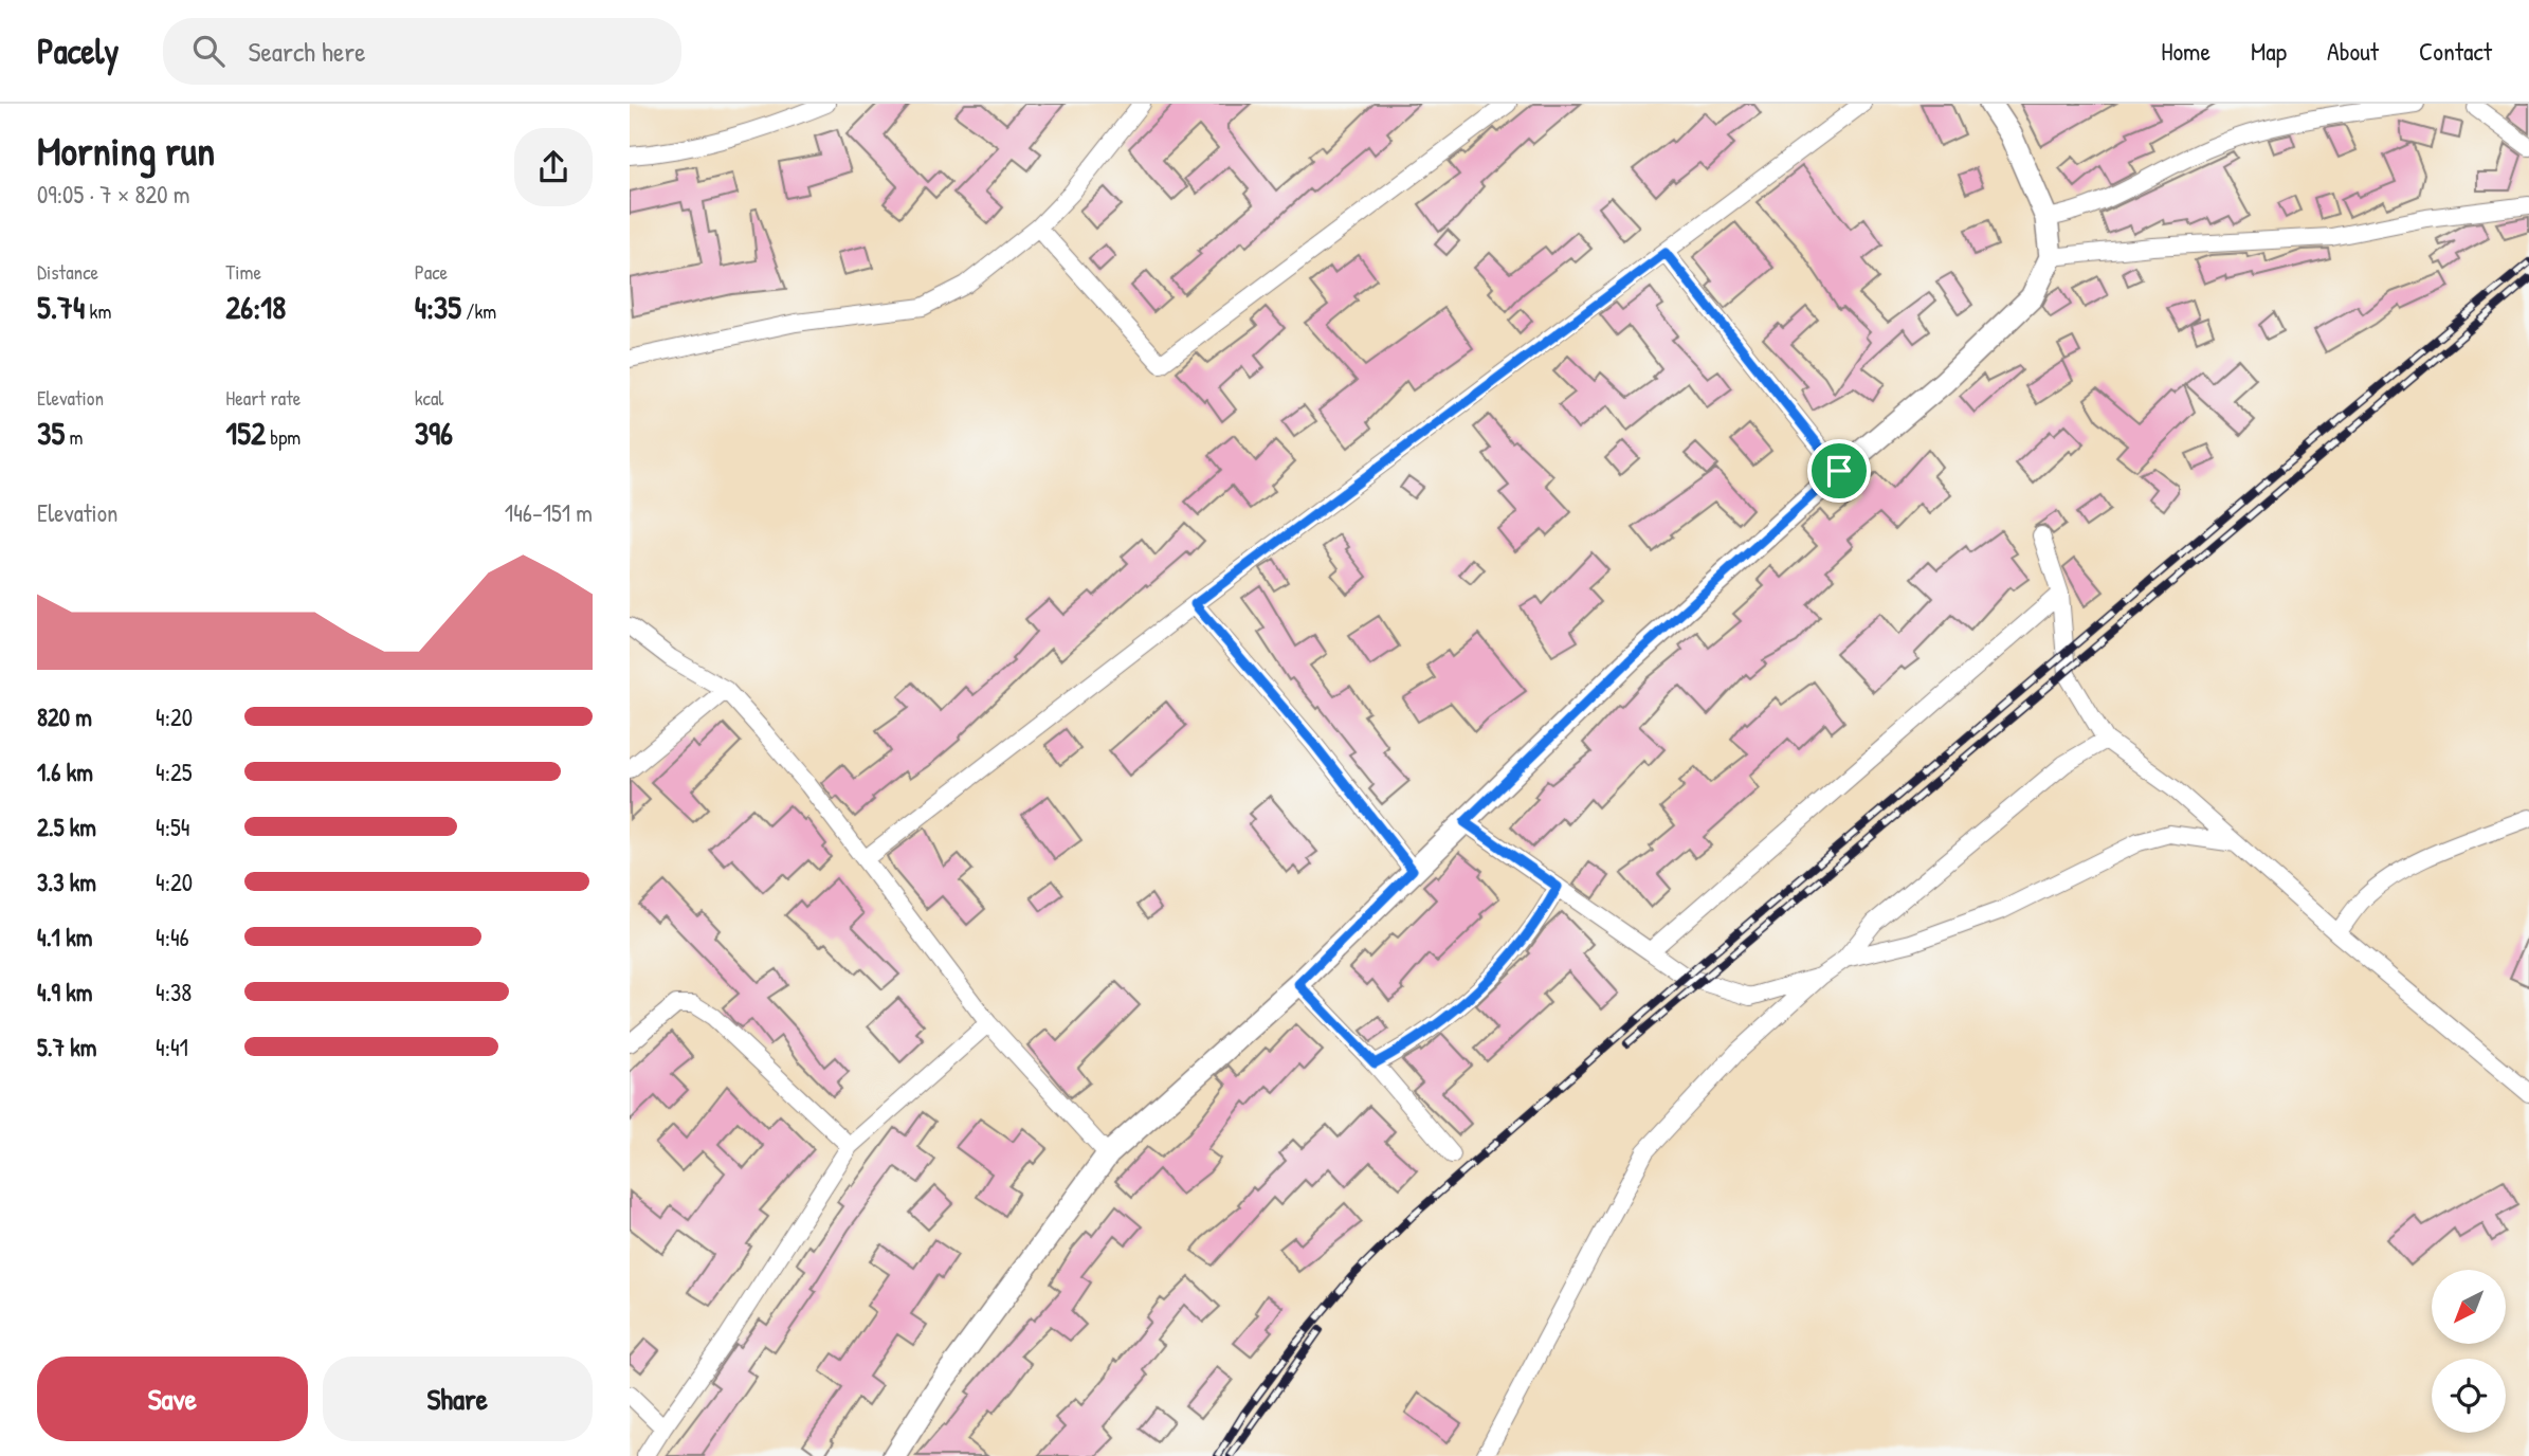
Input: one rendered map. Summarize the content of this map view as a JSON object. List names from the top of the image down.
{
  "north": "bottom left",
  "page": {
    "header": "Pacely",
    "search": "Search here",
    "nav": [
      "Home",
      "Map",
      "About",
      "Contact"
    ],
    "heading": ["Morning run", "09:05 · 7 × 820 m"],
    "stats": [
      ["Distance", "5.74 km"],
      ["Time", "26:18"],
      ["Pace", "4:35 /km"],
      ["Elevation", "35 m"],
      ["Heart rate", "152 bpm"],
      ["kcal", "396"]
    ],
    "chart": ["Elevation", "146–151 m"],
    "list": [
      {
        "name": "820 m",
        "note": "4:20"
      },
      {
        "name": "1.6 km",
        "note": "4:25"
      },
      {
        "name": "2.5 km",
        "note": "4:54"
      },
      {
        "name": "3.3 km",
        "note": "4:20"
      },
      {
        "name": "4.1 km",
        "note": "4:46"
      },
      {
        "name": "4.9 km",
        "note": "4:38"
      },
      {
        "name": "5.7 km",
        "note": "4:41"
      }
    ],
    "buttons": ["Save", "Share"]
  }
}
